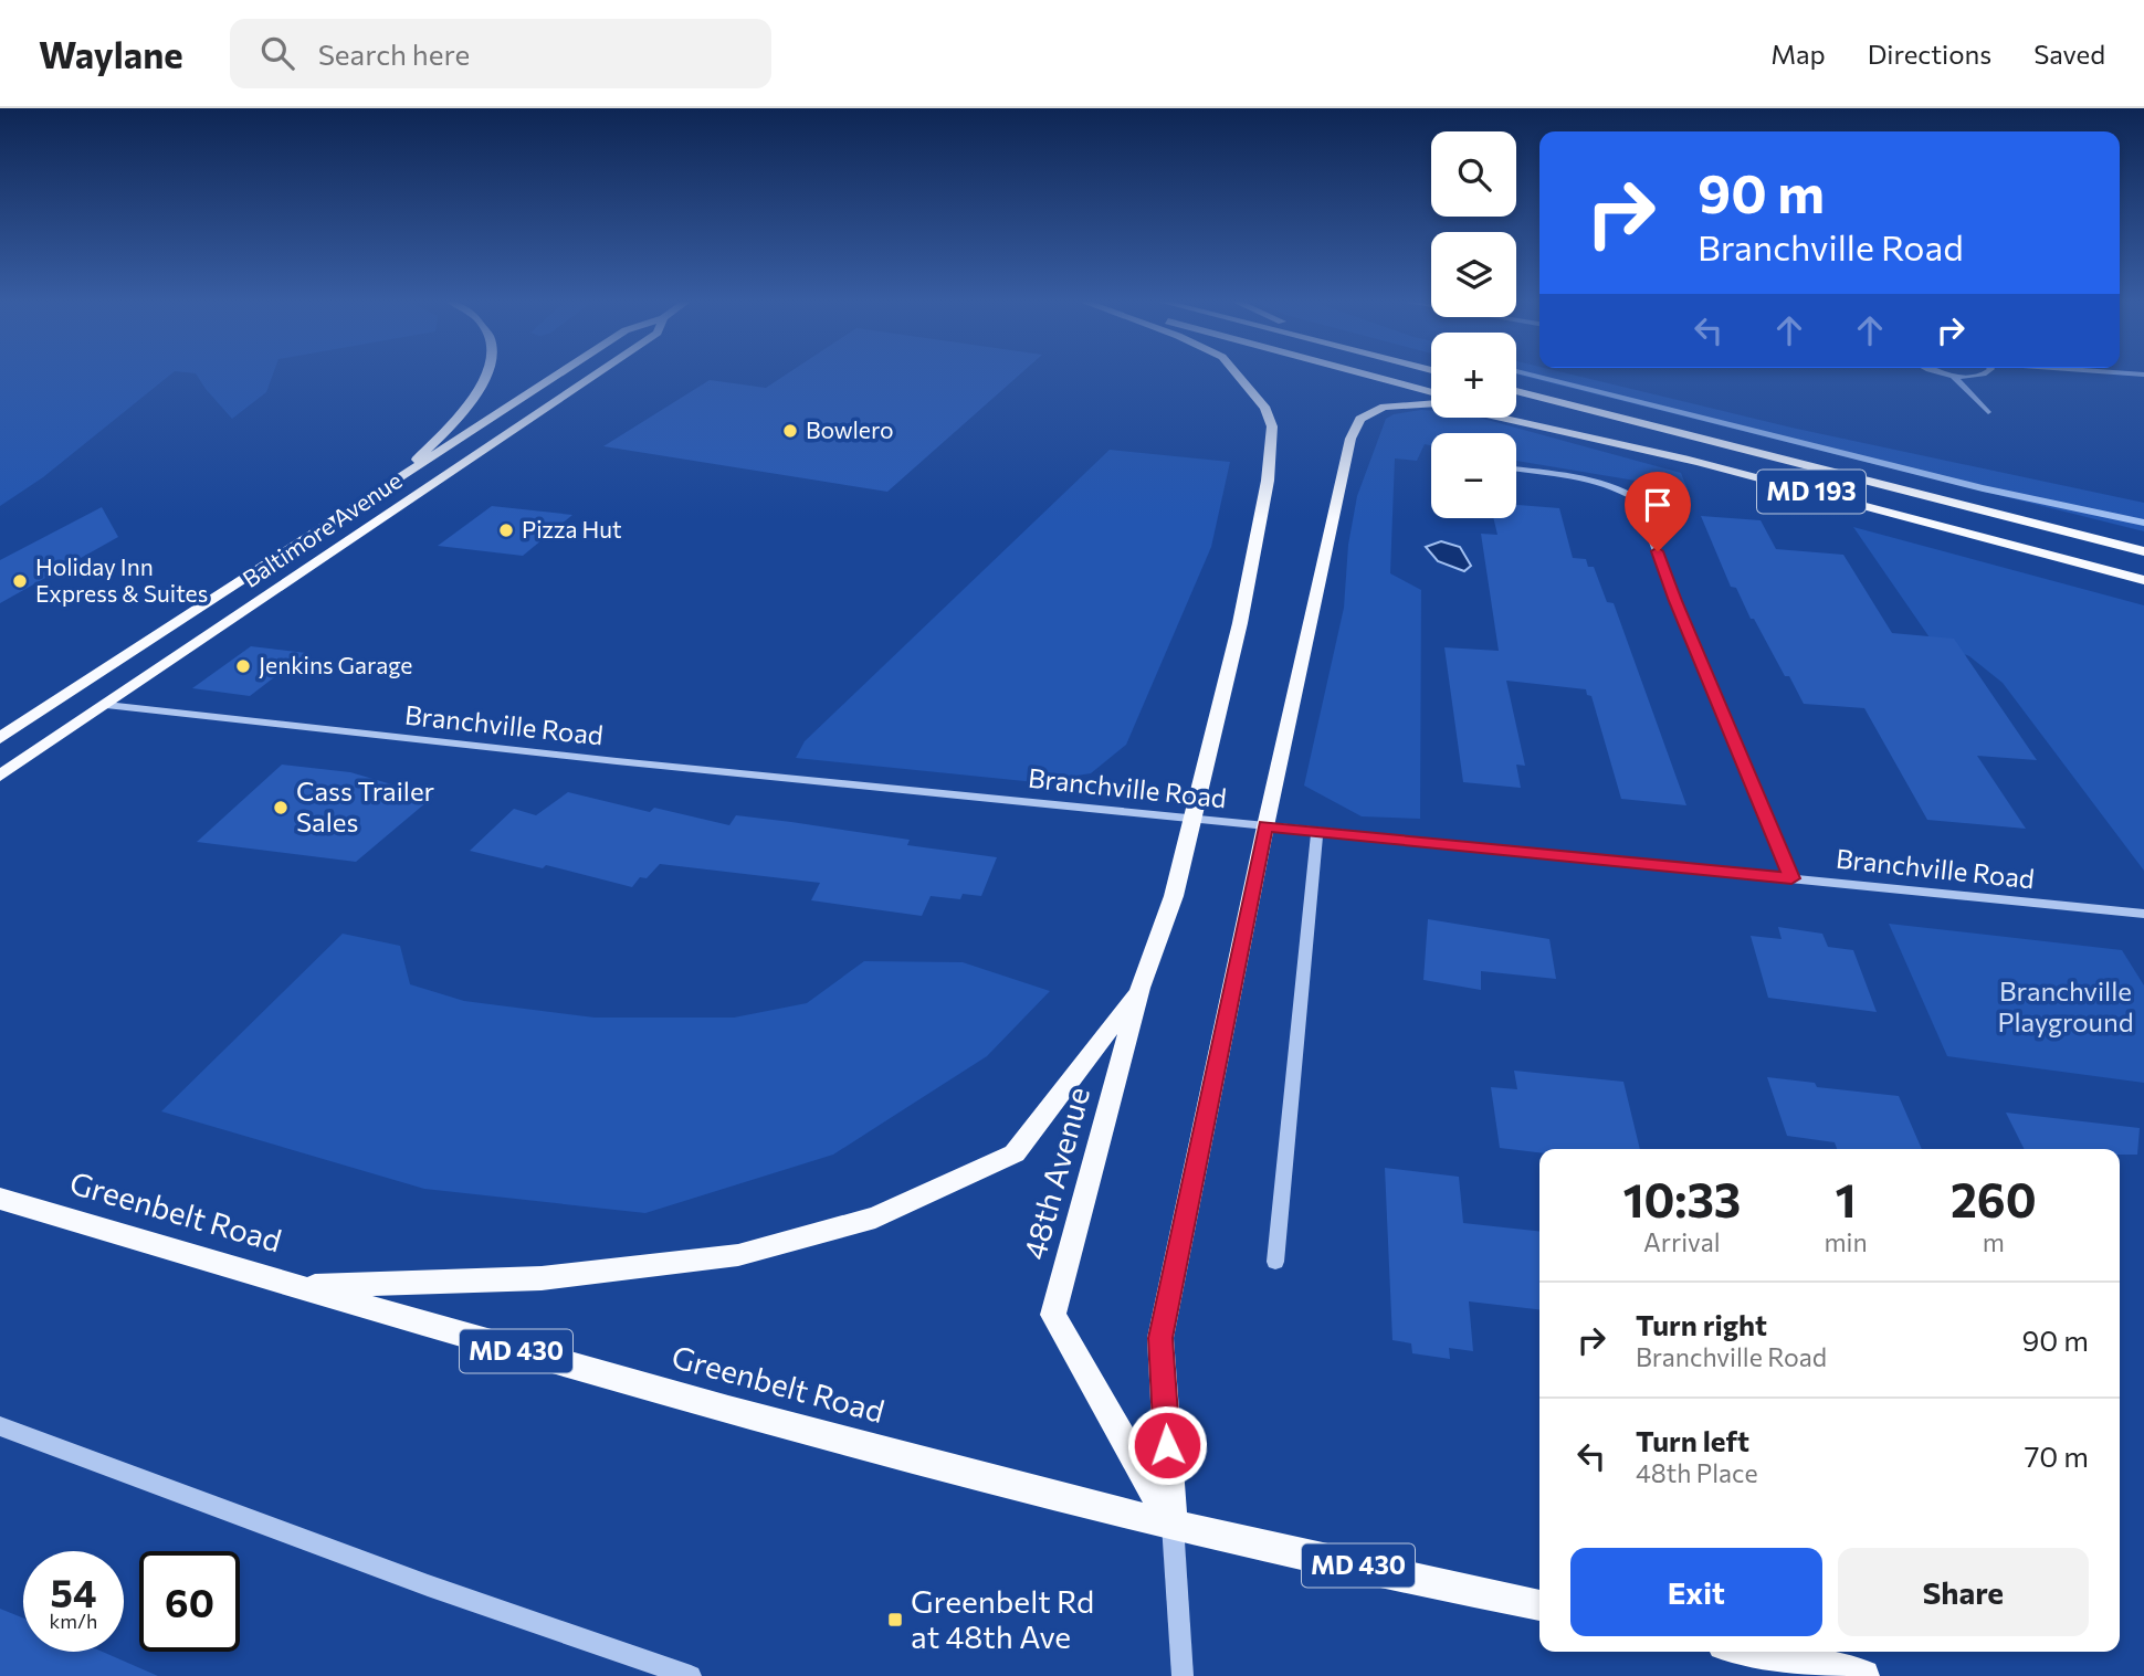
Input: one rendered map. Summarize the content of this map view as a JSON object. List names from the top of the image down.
{
  "streets": {
    "main road": [
      "MD 193",
      "Baltimore Avenue",
      "48th Avenue",
      "Greenbelt Road",
      "MD 430"
    ],
    "street": ["Branchville Road"]
  },
  "crossings": [
    ["MD 193", "48th Avenue"],
    ["Baltimore Avenue", "Branchville Road"],
    ["Branchville Road", "48th Avenue"],
    ["48th Avenue", "Greenbelt Road"]
  ],
  "parks": ["Branchville Playground"],
  "places": {
    "other": [
      "Bowlero",
      "Pizza Hut",
      "Holiday Inn Express & Suites",
      "Jenkins Garage",
      "Cass Trailer Sales"
    ],
    "transit": ["Greenbelt Rd at 48th Ave"]
  },
  "page": {
    "header": "Waylane",
    "search": "Search here",
    "nav": ["Map", "Directions", "Saved"],
    "map_buttons": ["+", "−"],
    "turn": ["90 m", "Branchville Road"],
    "eta": [
      "10:33",
      "Arrival",
      "1",
      "min",
      "260",
      "m"
    ],
    "list": [
      {
        "name": "Turn right",
        "note": "Branchville Road",
        "value": "90 m"
      },
      {
        "name": "Turn left",
        "note": "48th Place",
        "value": "70 m"
      }
    ],
    "buttons": ["Exit", "Share"],
    "speed": "54 km/h",
    "limit": "60"
  }
}
